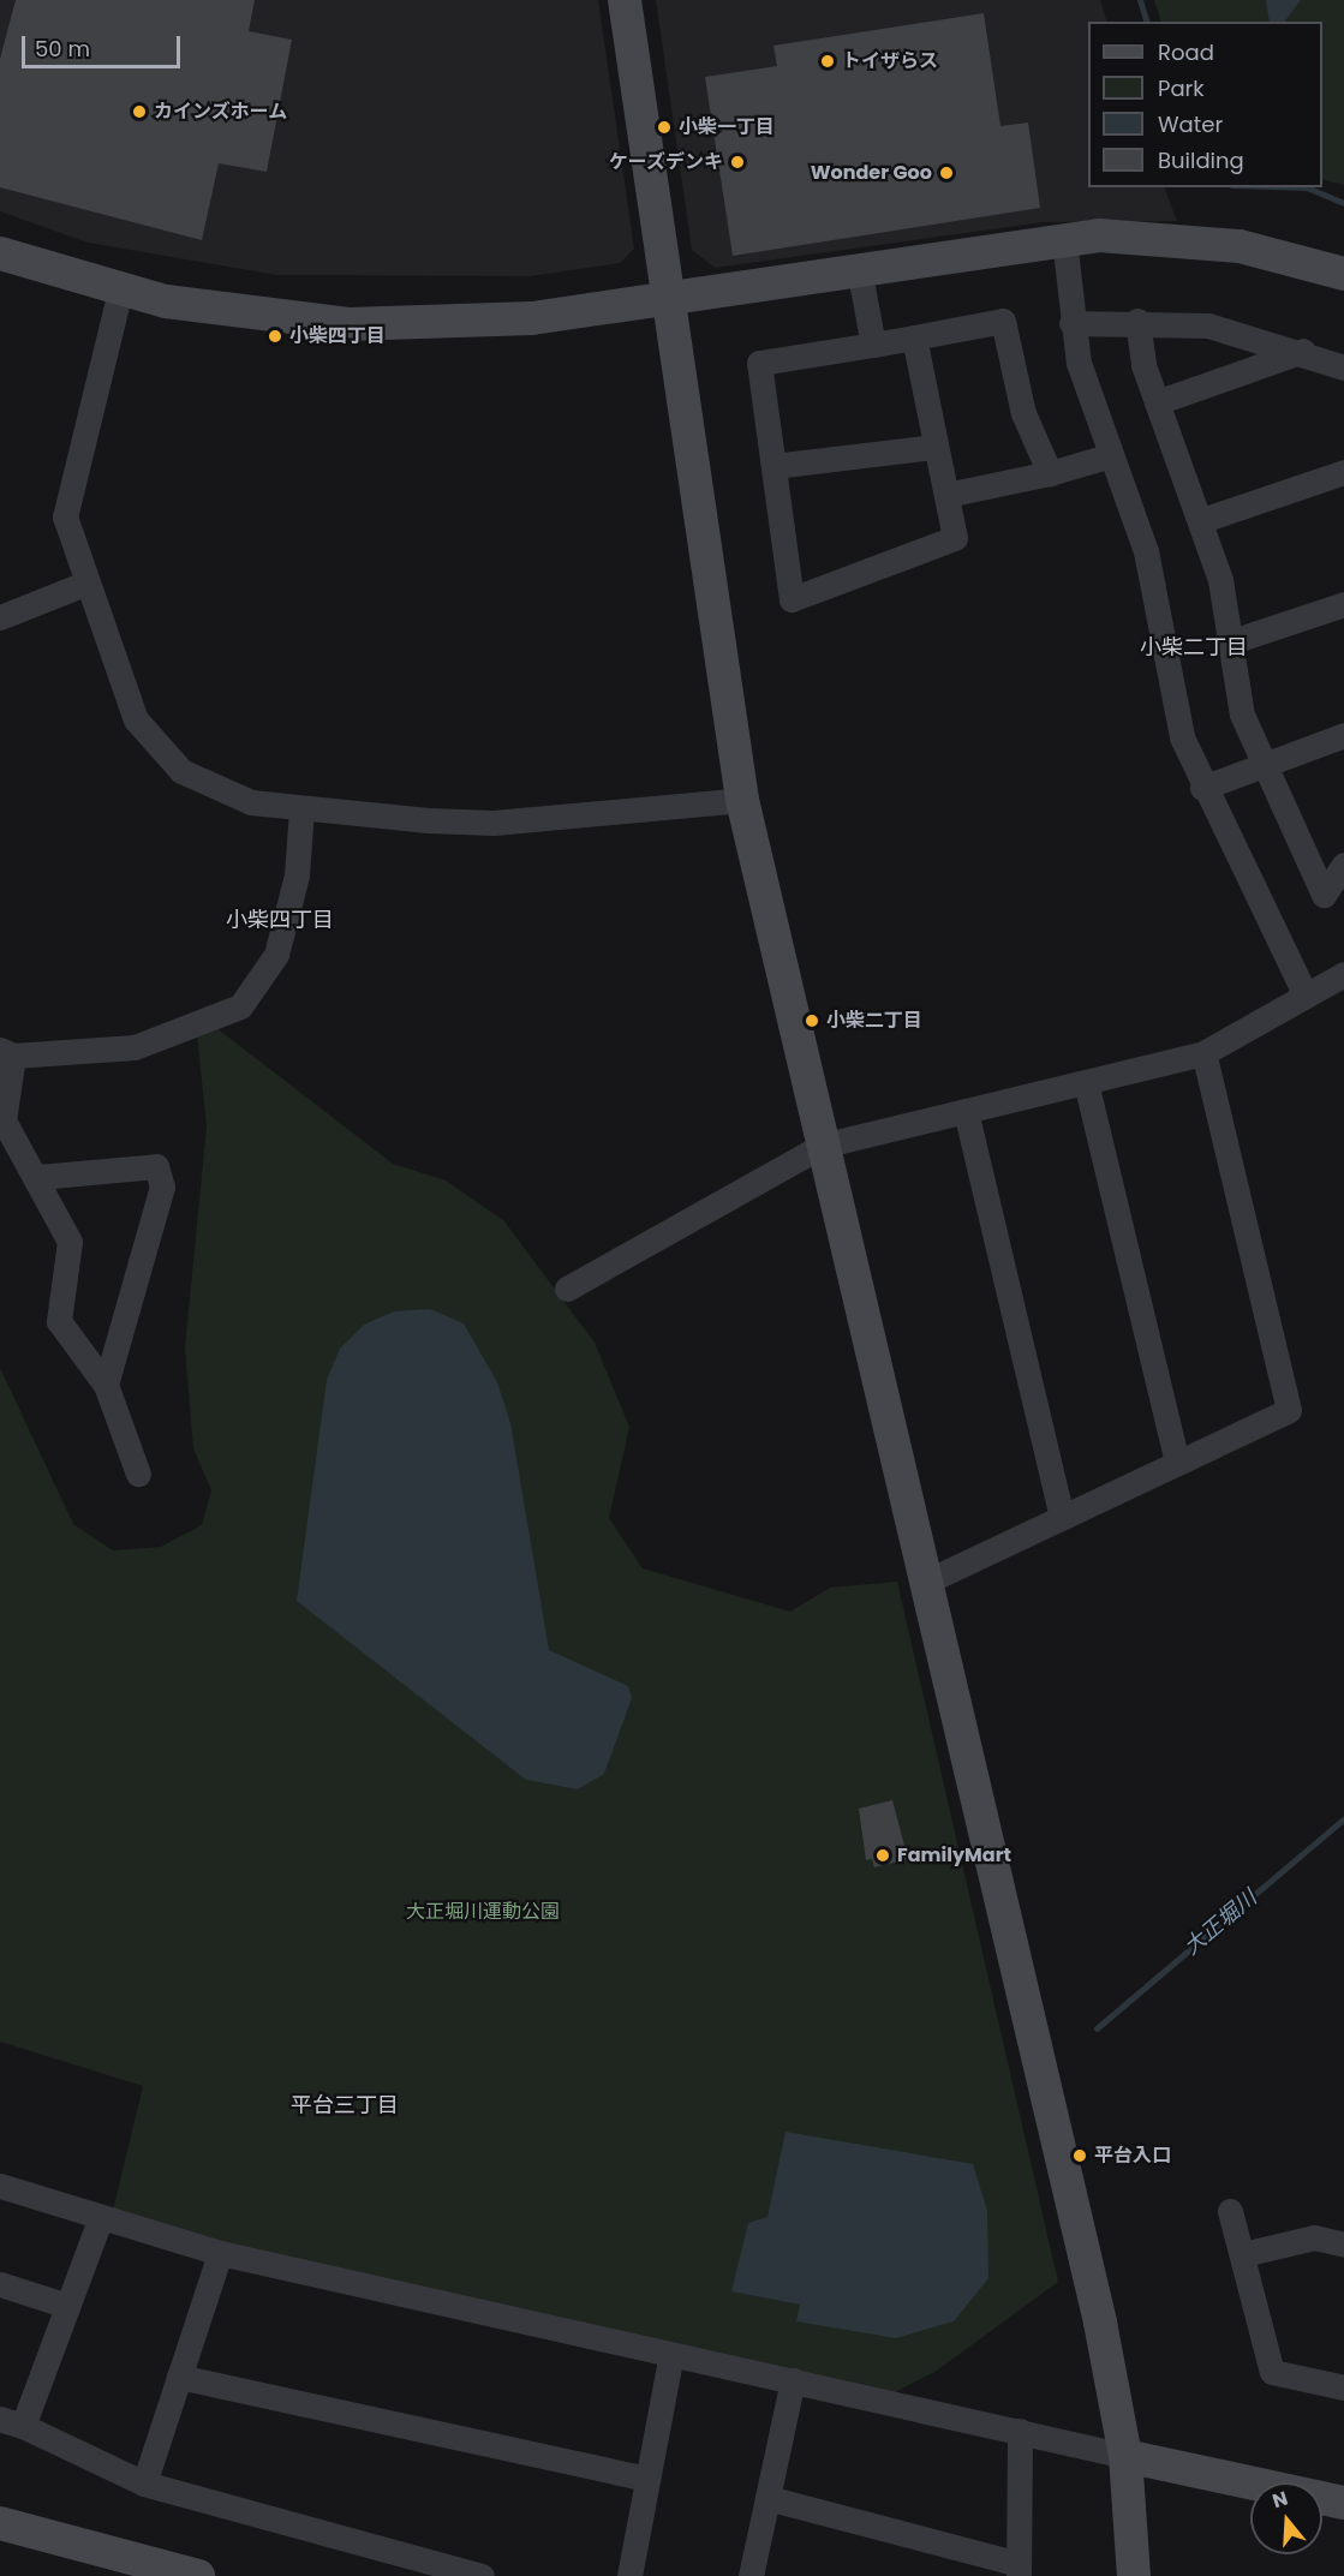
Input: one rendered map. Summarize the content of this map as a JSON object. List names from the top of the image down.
{
  "districts": ["小柴二丁目", "小柴四丁目", "平台三丁目"],
  "water": ["大正堀川"],
  "parks": ["大正堀川運動公園"],
  "places": [
    "トイザらス",
    "カインズホーム",
    "小柴一丁目",
    "ケーズデンキ",
    "Wonder Goo",
    "小柴四丁目",
    "小柴二丁目",
    "FamilyMart",
    "平台入口"
  ],
  "legend": [
    "Road",
    "Park",
    "Water",
    "Building"
  ],
  "scale_bar": "50 m",
  "north": "top"
}
